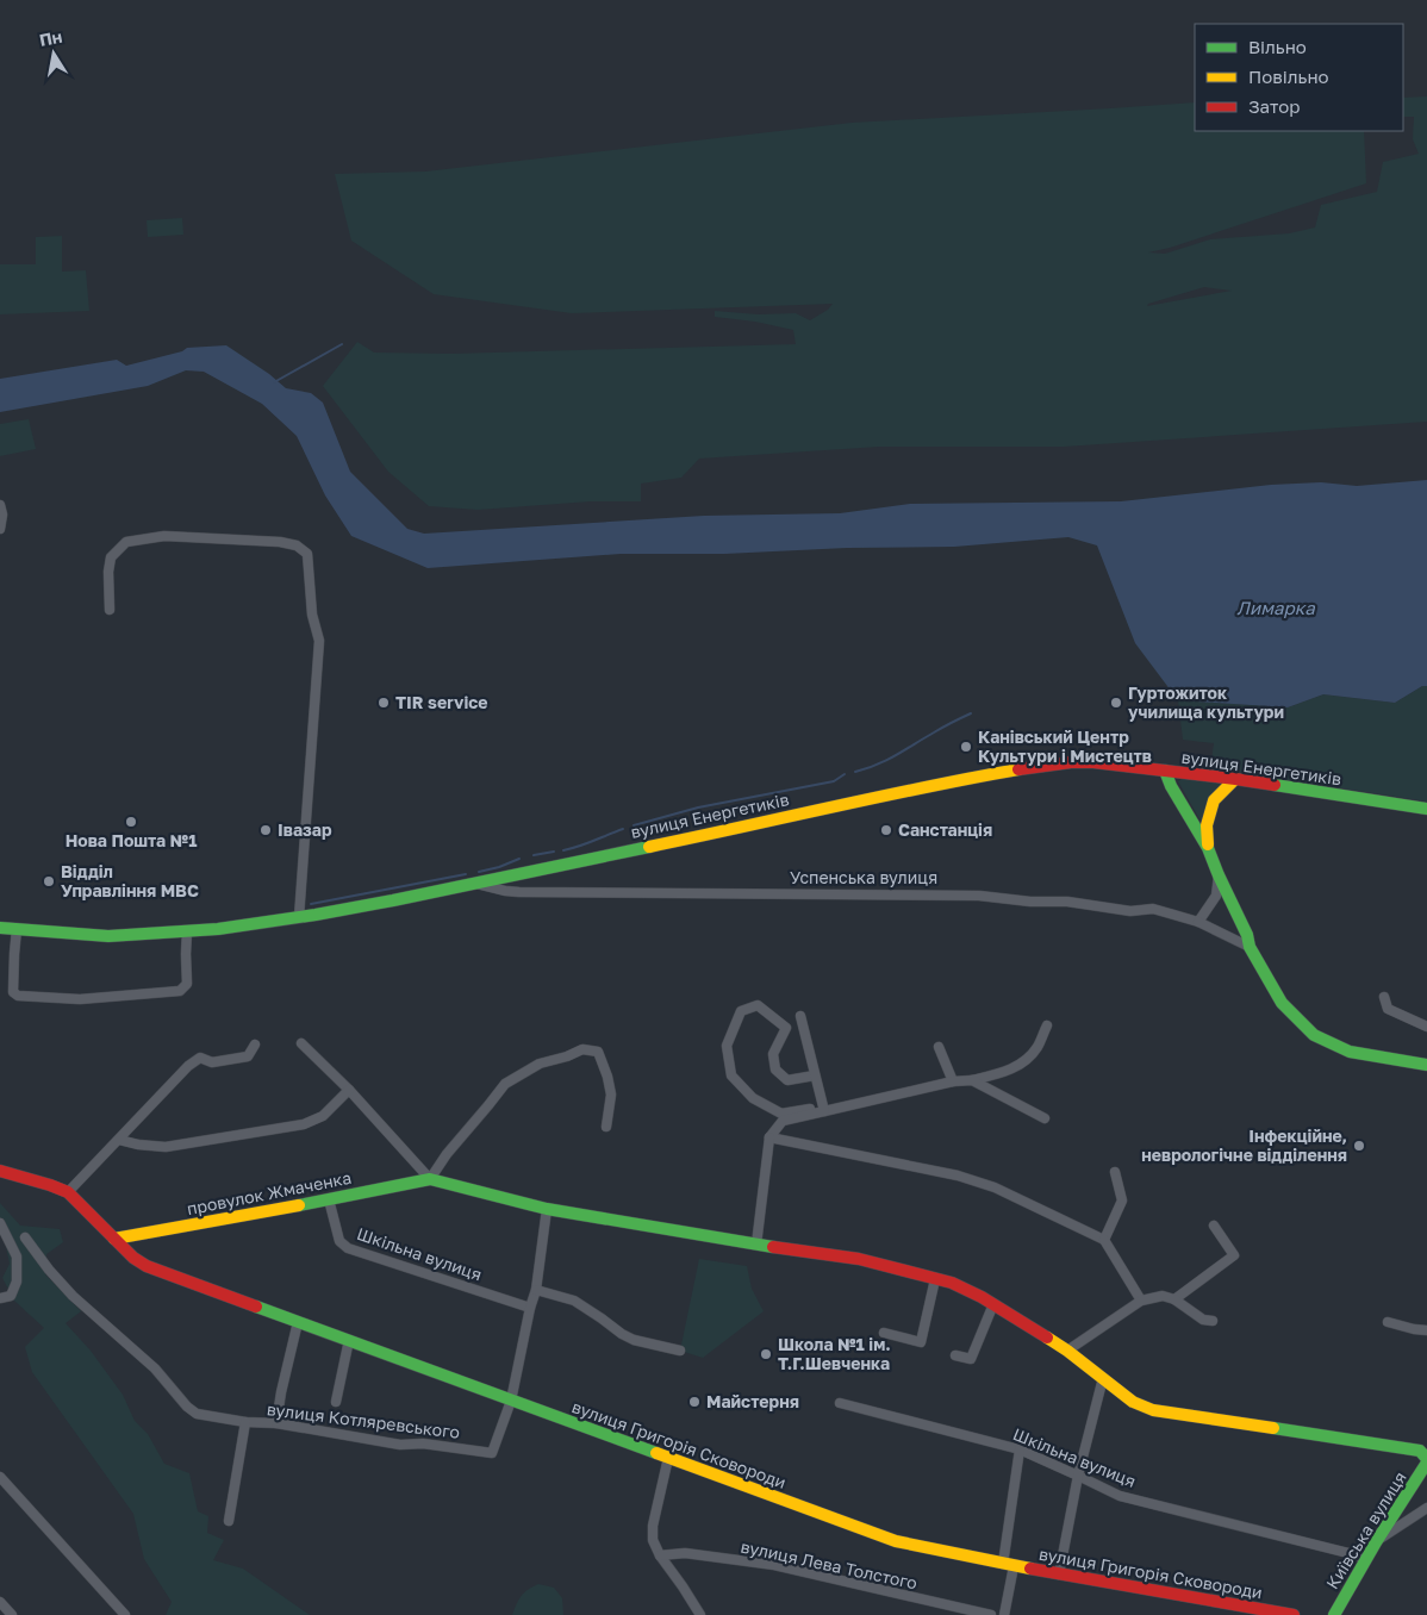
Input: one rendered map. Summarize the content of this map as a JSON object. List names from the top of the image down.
{
  "streets": {
    "street": [
      "вулиця Енергетиків",
      "Успенська вулиця",
      "провулок Жмаченка",
      "Шкільна вулиця",
      "вулиця Котляревського",
      "вулиця Григорія Сковороди",
      "Київська вулиця",
      "вулиця Лева Толстого"
    ]
  },
  "crossings": [
    ["вулиця Енергетиків", "Успенська вулиця"],
    ["провулок Жмаченка", "Шкільна вулиця"],
    ["провулок Жмаченка", "вулиця Григорія Сковороди"],
    ["Шкільна вулиця", "Київська вулиця"],
    ["вулиця Котляревського", "вулиця Григорія Сковороди"]
  ],
  "water": ["Лимарка"],
  "places": [
    "TIR service",
    "Гуртожиток училища культури",
    "Канівський Центр Культури і Мистецтв",
    "Нова Пошта №1",
    "Івазар",
    "Санстанція",
    "Відділ Управління МВС",
    "Інфекційне, неврологічне відділення",
    "Школа №1 ім. Т.Г.Шевченка",
    "Майстерня"
  ],
  "legend": ["Вільно", "Повільно", "Затор"],
  "north": "top"
}
